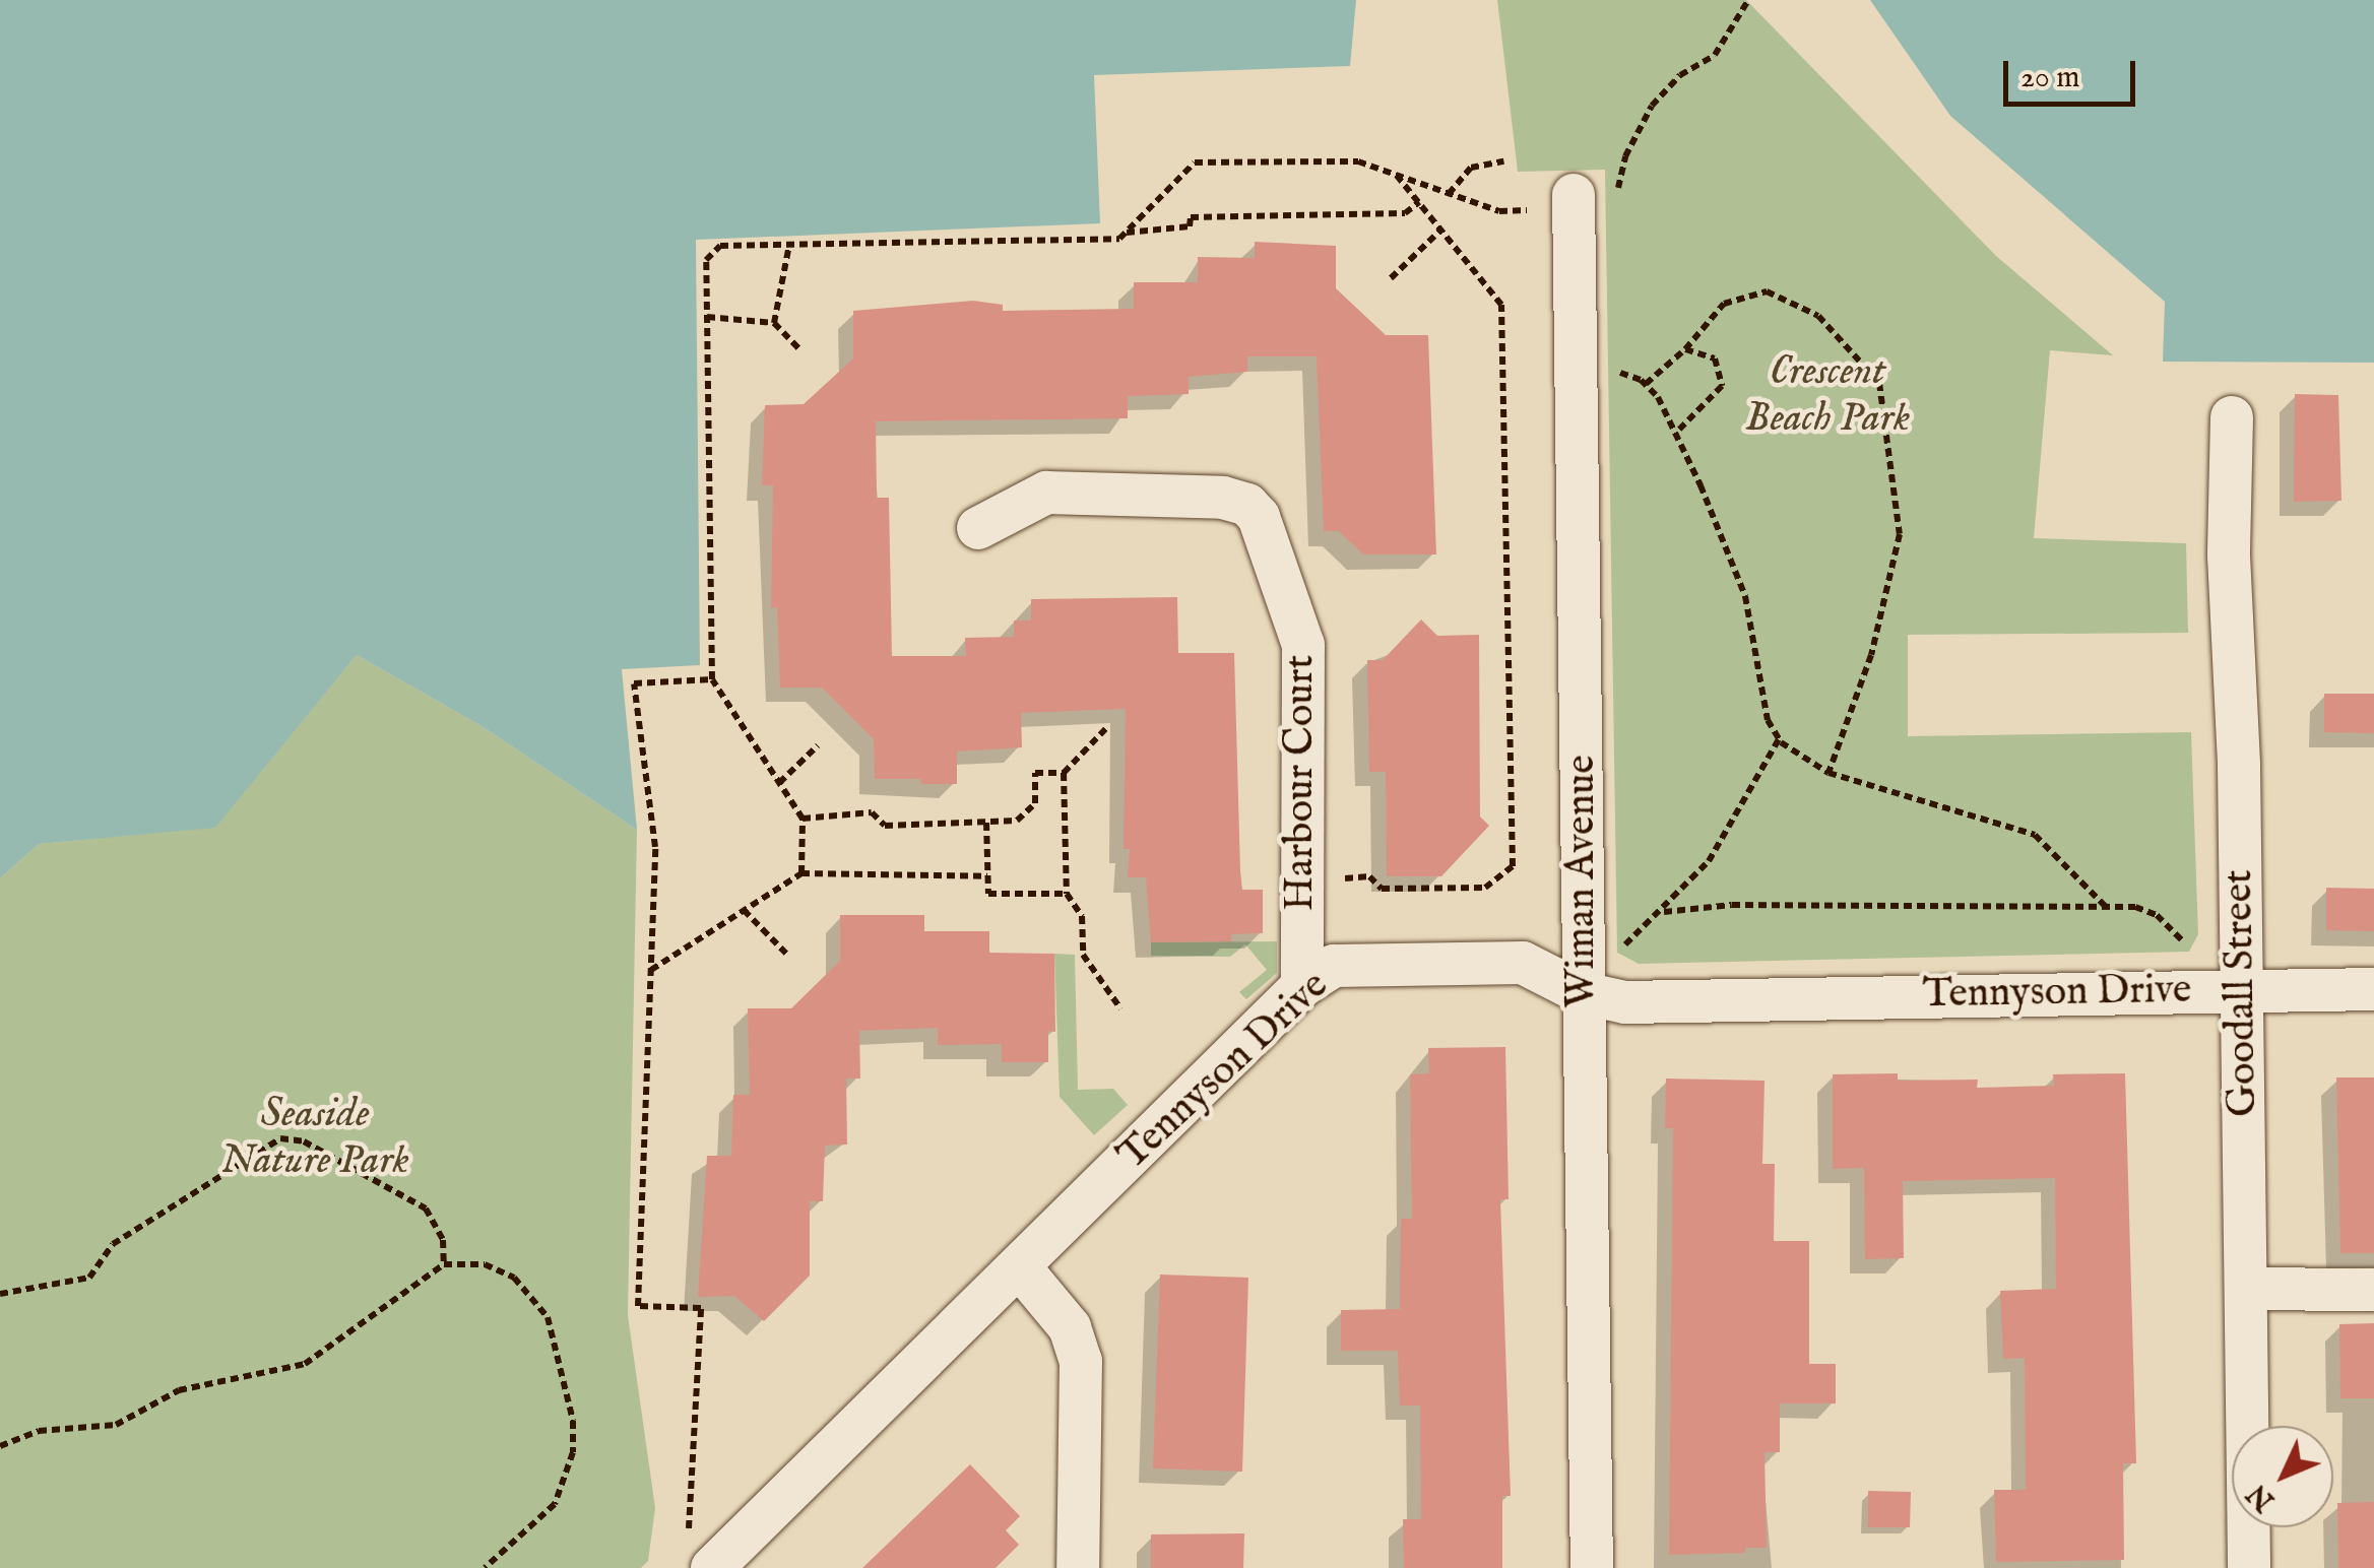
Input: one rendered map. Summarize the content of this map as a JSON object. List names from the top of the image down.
{
  "streets": {
    "street": [
      "Harbour Court",
      "Wiman Avenue",
      "Tennyson Drive",
      "Goodall Street"
    ]
  },
  "crossings": [
    ["Harbour Court", "Tennyson Drive"],
    ["Wiman Avenue", "Tennyson Drive"],
    ["Tennyson Drive", "Goodall Street"]
  ],
  "parks": ["Crescent Beach Park", "Seaside Nature Park"],
  "scale_bar": "20 m",
  "north": "bottom left"
}
